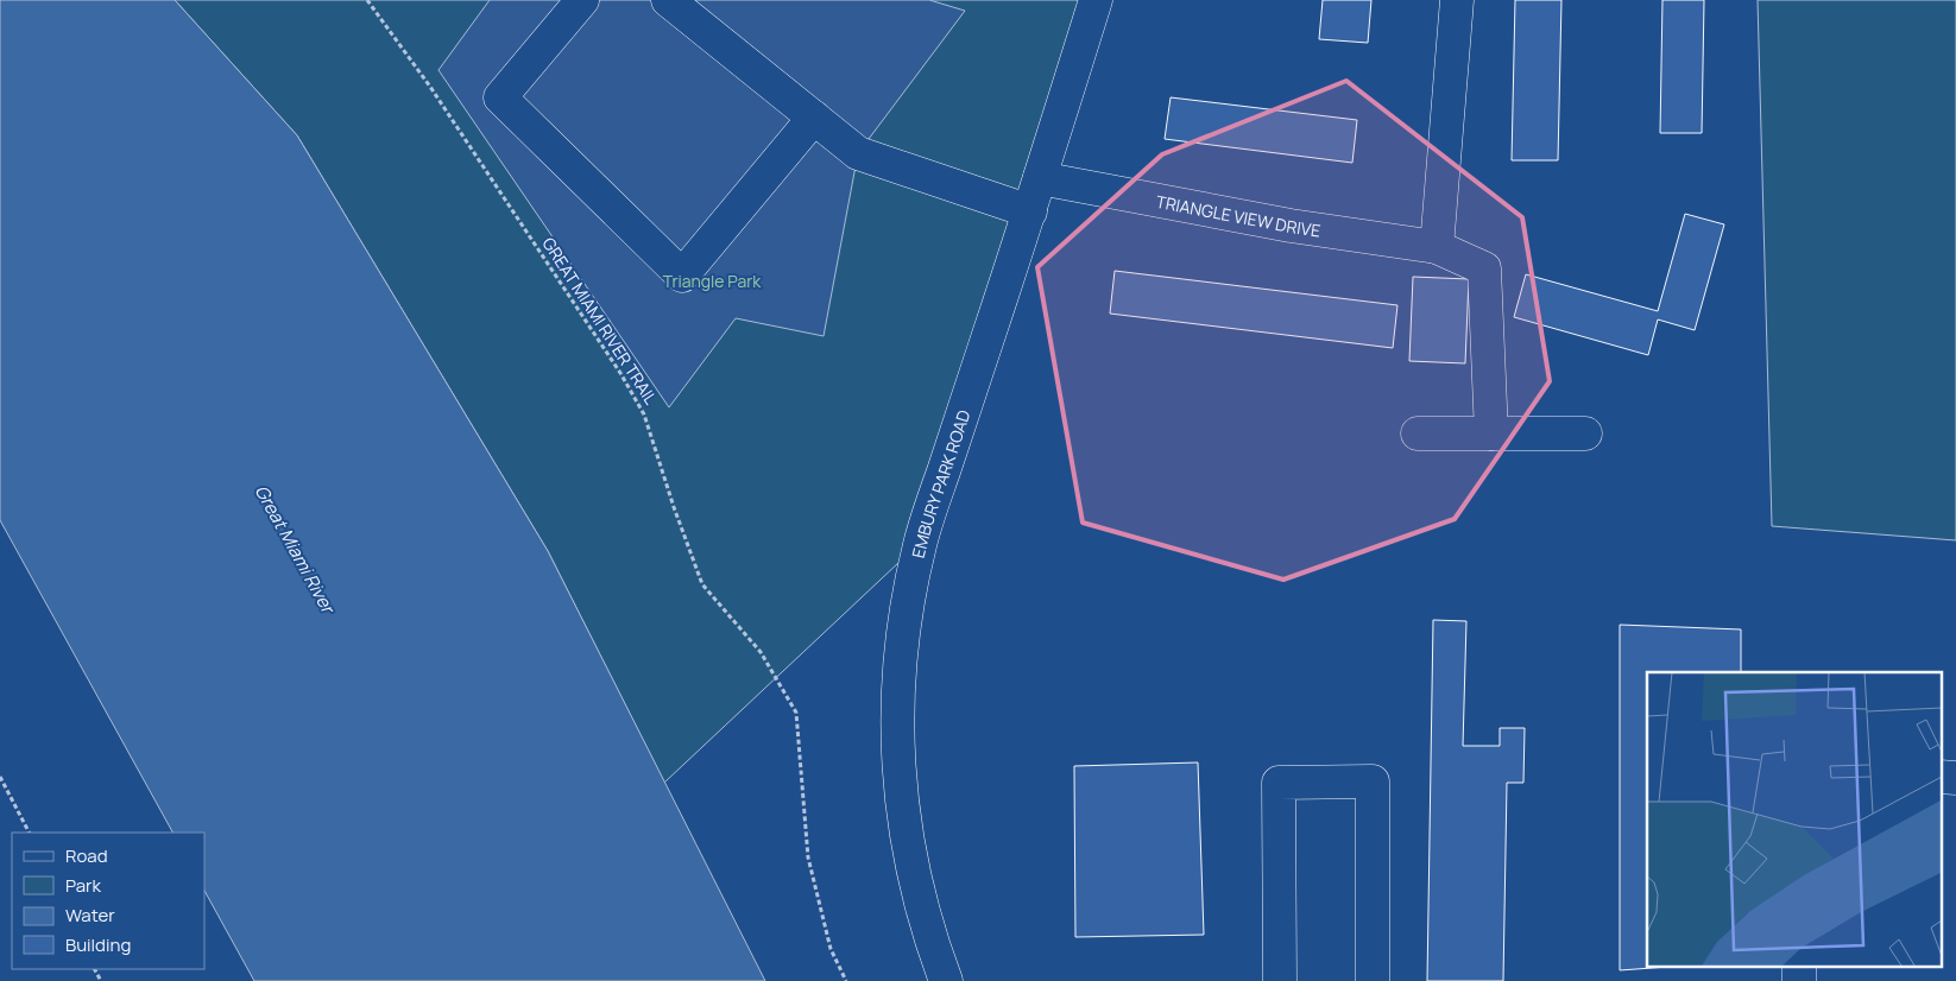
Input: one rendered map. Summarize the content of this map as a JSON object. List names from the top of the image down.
{
  "streets": {
    "street": ["TRIANGLE VIEW DRIVE", "EMBURY PARK ROAD"],
    "path": ["GREAT MIAMI RIVER TRAIL"]
  },
  "crossings": [
    ["TRIANGLE VIEW DRIVE", "EMBURY PARK ROAD"]
  ],
  "water": ["Great Miami River"],
  "parks": ["Triangle Park"],
  "legend": [
    "Road",
    "Park",
    "Water",
    "Building"
  ]
}
